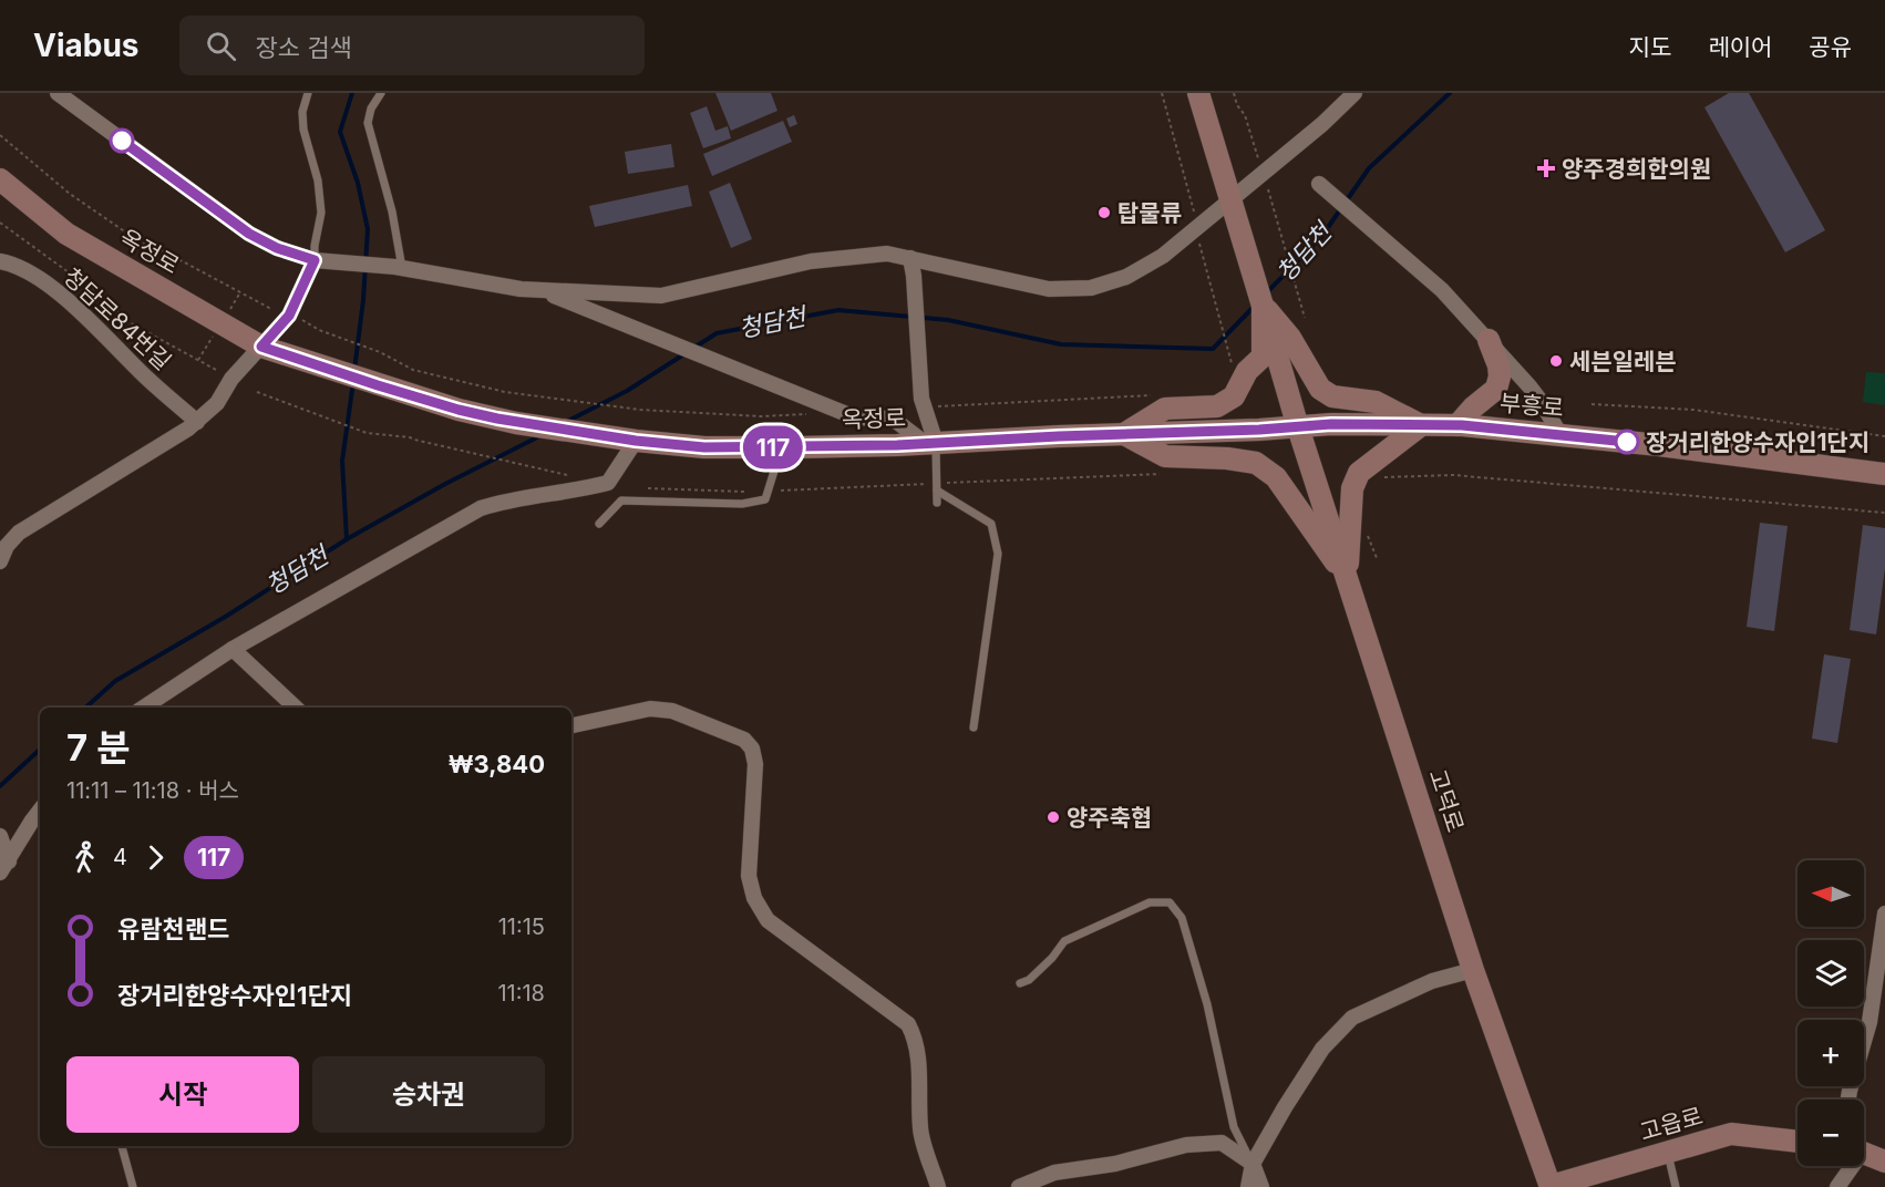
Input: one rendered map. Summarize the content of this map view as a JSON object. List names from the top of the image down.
{
  "streets": {
    "main road": [
      "옥정로",
      "부흥로",
      "고덕로",
      "고읍로"
    ],
    "street": ["청담로84번길"]
  },
  "crossings": [
    ["옥정로", "부흥로"],
    ["옥정로", "고덕로"],
    ["부흥로", "고덕로"],
    ["고덕로", "고읍로"]
  ],
  "water": ["청담천"],
  "places": {
    "health": ["양주경희한의원"],
    "other": [
      "탑물류",
      "세븐일레븐",
      "장거리한양수자인1단지",
      "양주축협"
    ]
  },
  "lines": ["bus line 117"],
  "north": "left",
  "page": {
    "header": "Viabus",
    "search": "장소 검색",
    "nav": ["지도", "레이어", "공유"],
    "on_map": "117",
    "heading": ["7 분", "11:11 – 11:18 · 버스", "₩3,840"],
    "legs": ["4", "117"],
    "map_buttons": ["+", "−"],
    "list": [
      {
        "name": "유람천랜드",
        "value": "11:15"
      },
      {
        "name": "장거리한양수자인1단지",
        "value": "11:18"
      }
    ],
    "buttons": ["시작", "승차권"]
  }
}
